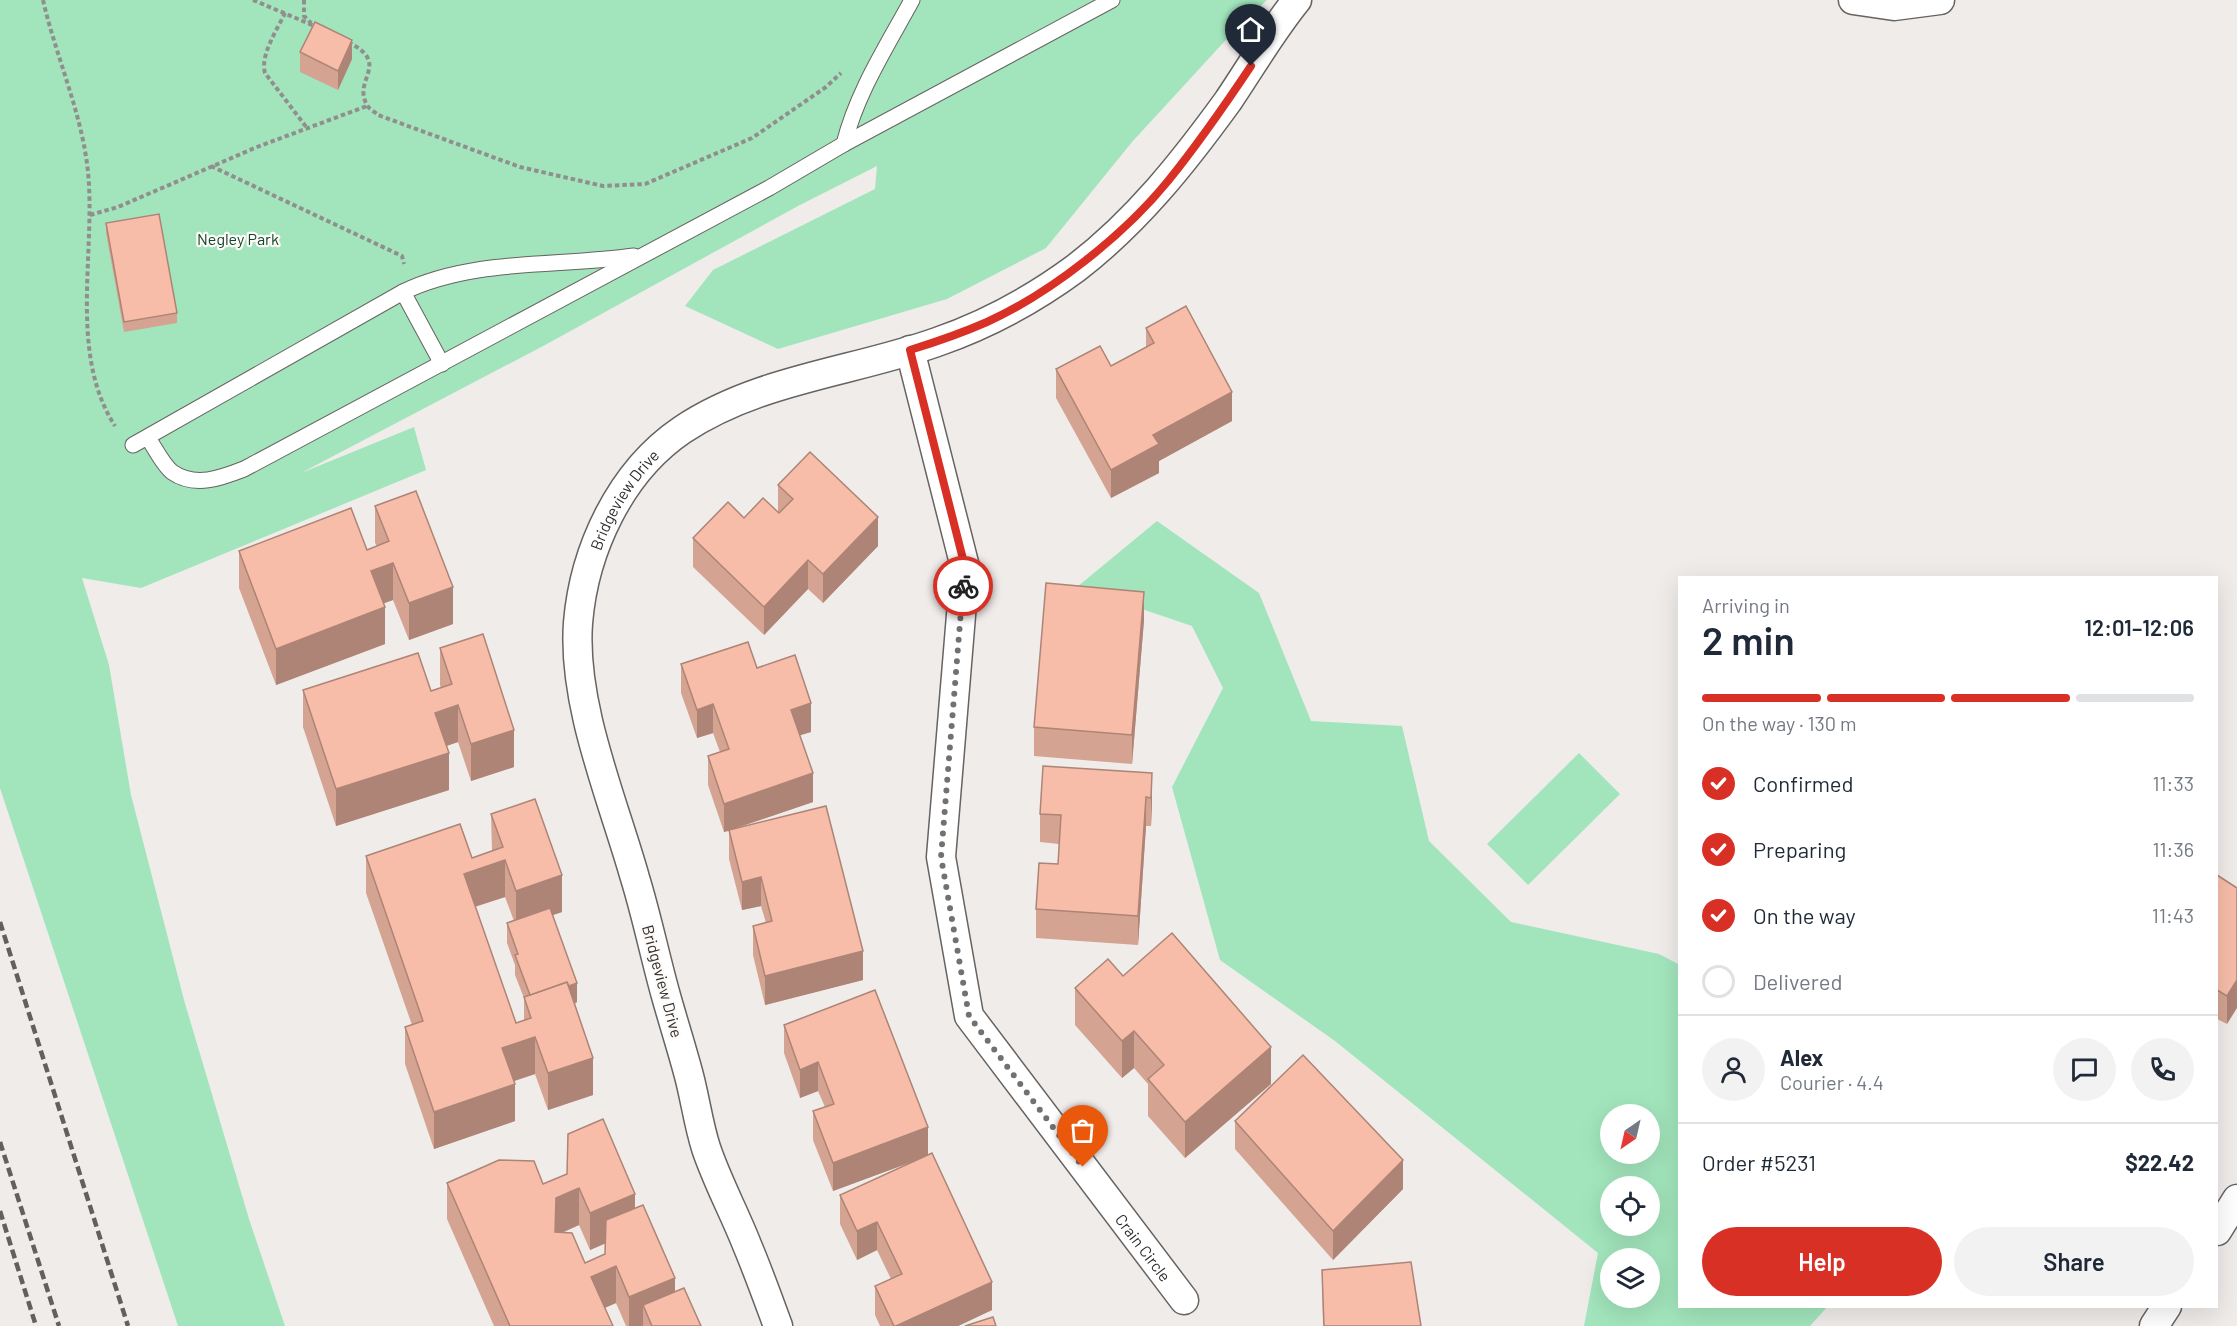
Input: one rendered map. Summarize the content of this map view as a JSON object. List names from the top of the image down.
{
  "streets": {
    "street": ["Bridgeview Drive", "Crain Circle"]
  },
  "crossings": [
    ["Bridgeview Drive", "Crain Circle"]
  ],
  "parks": ["Negley Park"],
  "north": "bottom left",
  "page": {
    "heading": ["2 min", "Arriving in", "12:01–12:06"],
    "panel": [
      "Alex",
      "Courier · 4.4",
      "Order #5231",
      "$22.42"
    ],
    "bar": "On the way · 130 m",
    "list": [
      ["Confirmed", "11:33"],
      ["Preparing", "11:36"],
      ["On the way", "11:43"],
      "Delivered"
    ],
    "buttons": ["Help", "Share"]
  }
}
